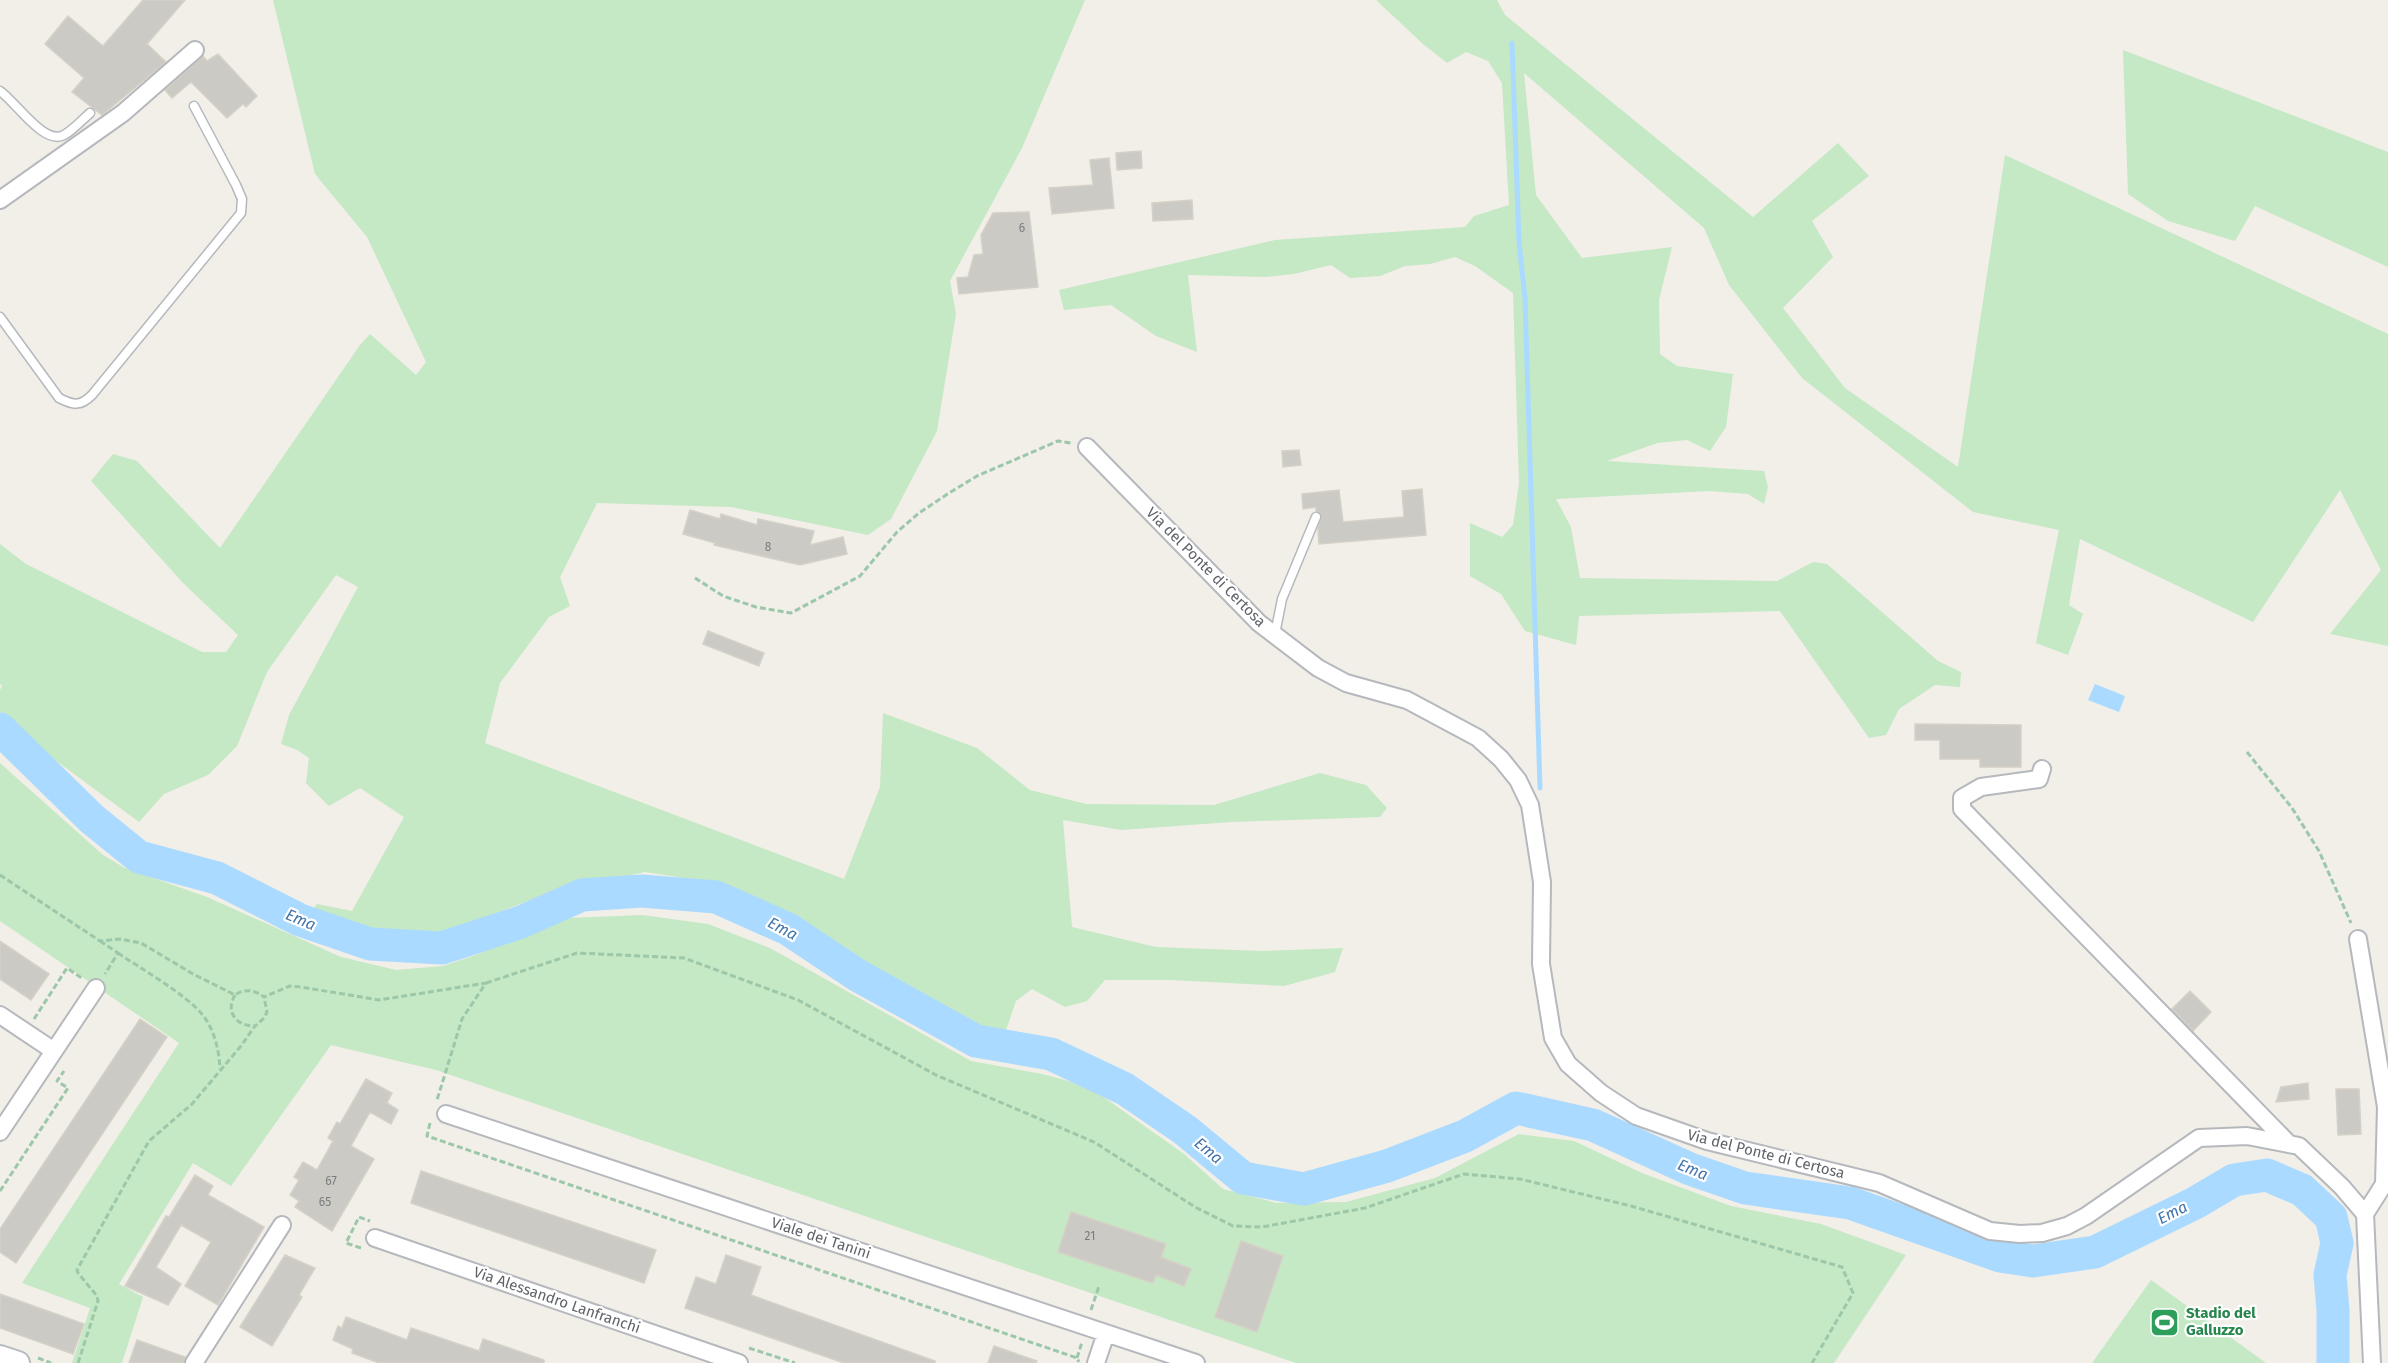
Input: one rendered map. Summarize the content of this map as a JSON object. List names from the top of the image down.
{
  "streets": {
    "street": ["Via del Ponte di Certosa", "Viale dei Tanini", "Via Alessandro Lanfranchi"]
  },
  "water": ["Ema"],
  "places": {
    "sports": ["Stadio del Galluzzo"]
  },
  "house_numbers": [
    "6",
    "8",
    "67",
    "65",
    "21"
  ]
}
